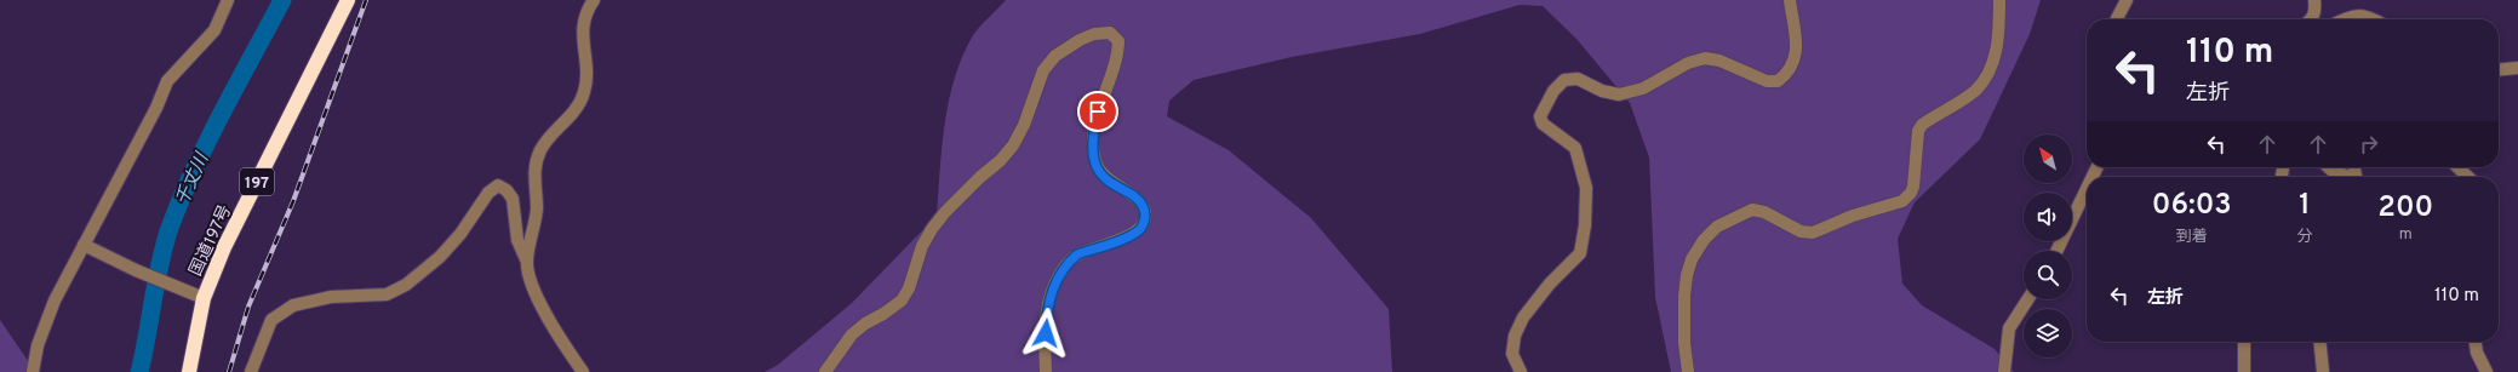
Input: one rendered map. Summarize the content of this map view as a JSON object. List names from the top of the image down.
{
  "streets": {
    "highway": ["197", "国道197号"]
  },
  "water": ["千丈川"],
  "north": "top left",
  "page": {
    "turn": ["110 m", "左折"],
    "eta": [
      "06:03",
      "到着",
      "1",
      "分",
      "200",
      "m"
    ],
    "list": [
      {
        "name": "左折",
        "value": "110 m"
      }
    ]
  }
}
